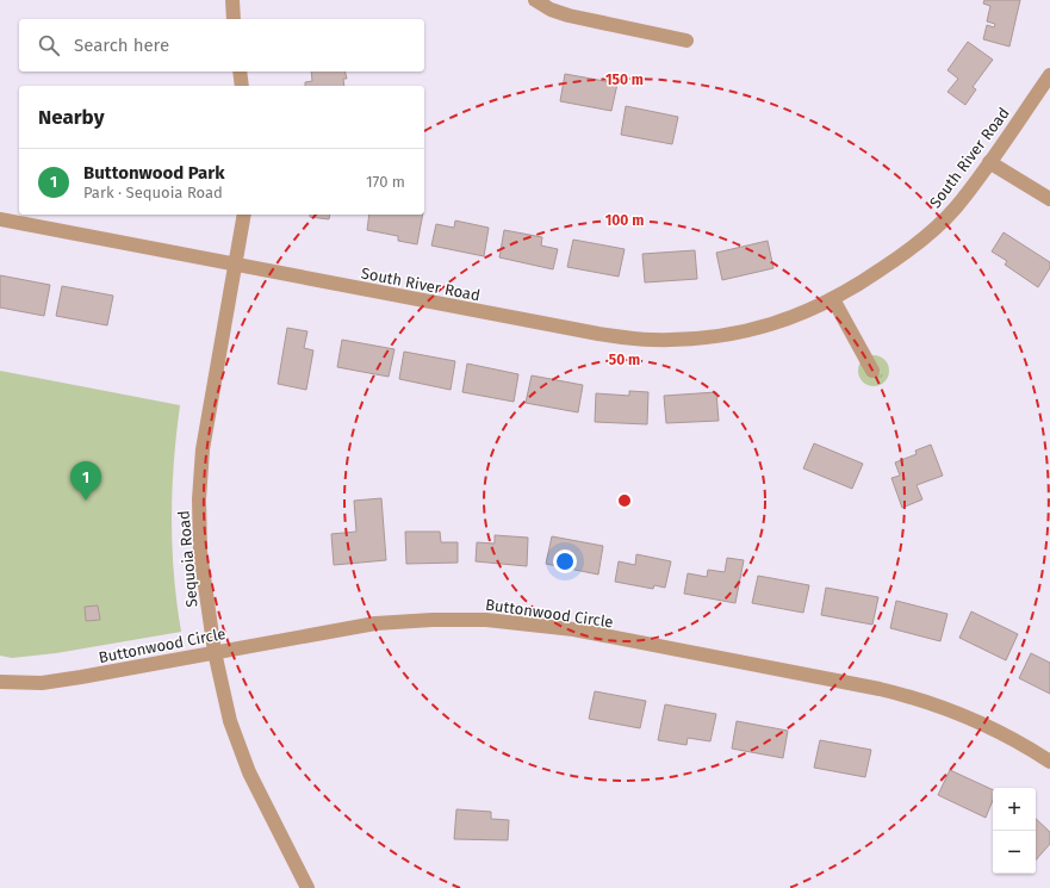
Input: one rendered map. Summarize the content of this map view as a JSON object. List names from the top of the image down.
{
  "streets": {
    "street": ["South River Road", "Sequoia Road", "Buttonwood Circle"]
  },
  "crossings": [
    ["South River Road", "Sequoia Road"],
    ["Sequoia Road", "Buttonwood Circle"]
  ],
  "page": {
    "search": "Search here",
    "heading": "Nearby",
    "list": [
      {
        "mark": "1",
        "name": "Buttonwood Park",
        "note": "Park · Sequoia Road",
        "value": "170 m"
      }
    ],
    "pins": "1",
    "map_buttons": ["+", "−"]
  },
  "rings": ["150 m", "100 m", "50 m"]
}
